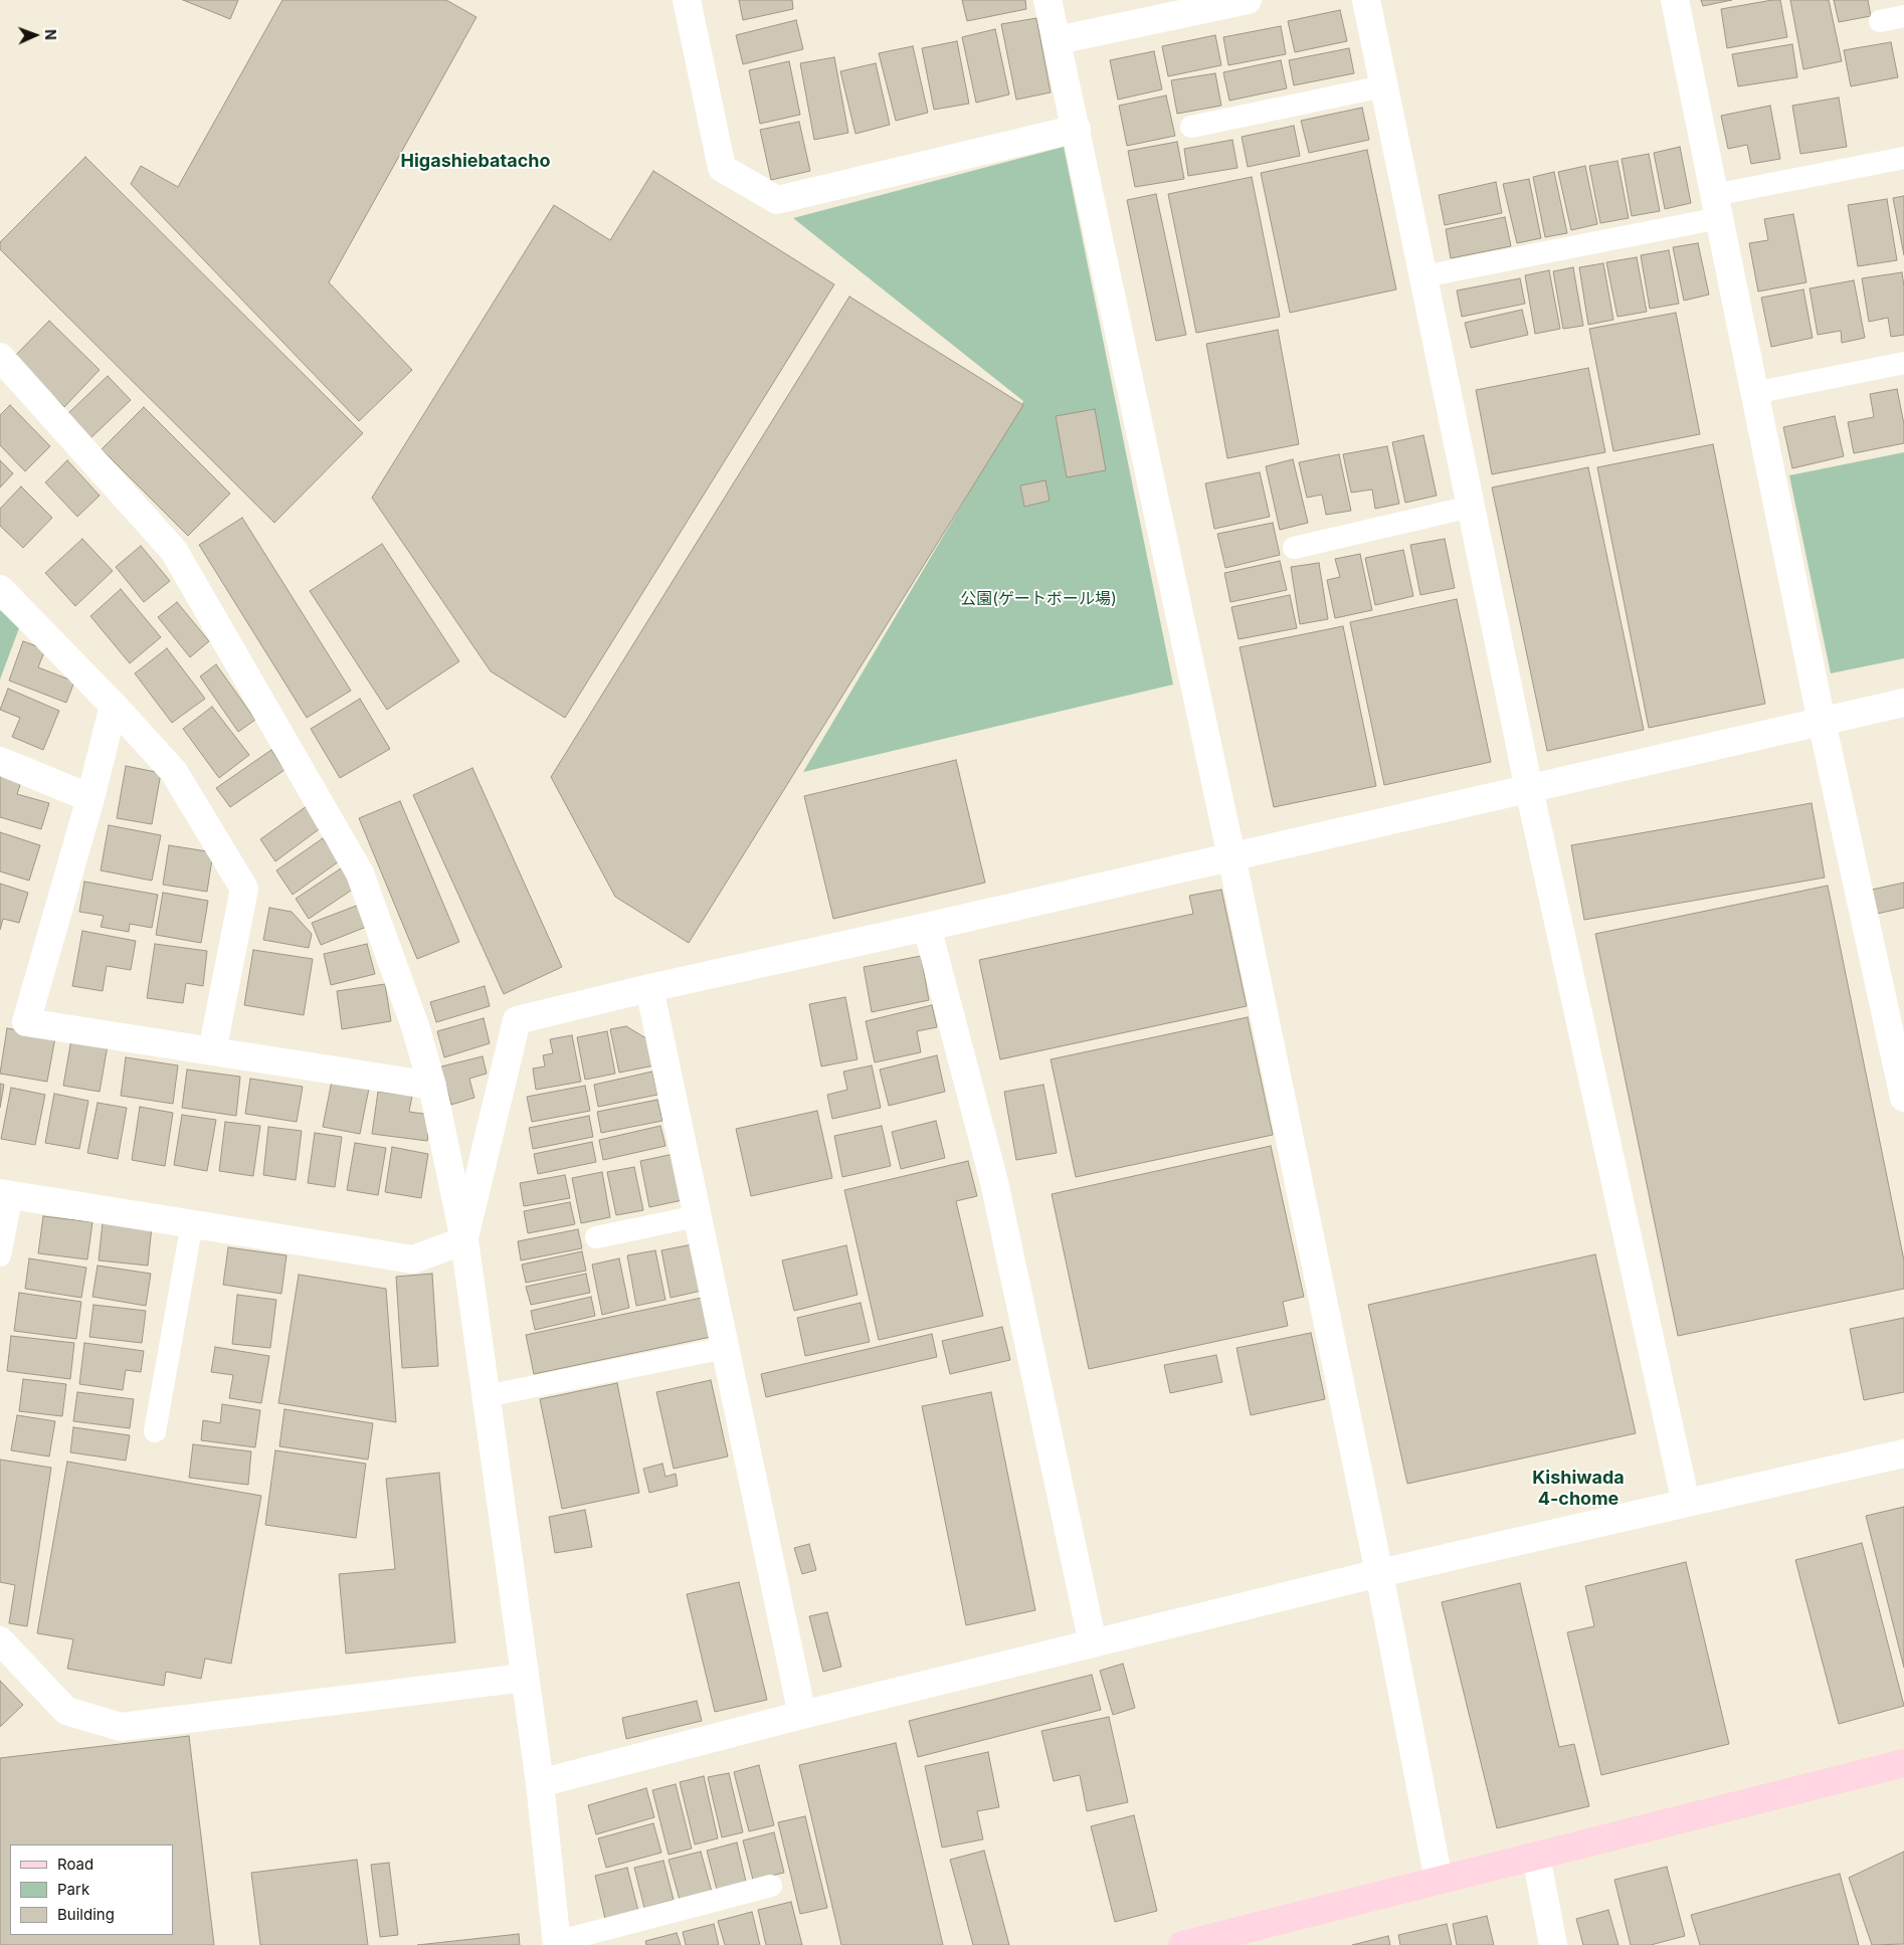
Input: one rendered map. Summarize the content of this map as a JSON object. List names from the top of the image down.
{
  "districts": ["Higashiebatacho", "Kishiwada 4-chome"],
  "parks": ["公園(ゲートボール場)"],
  "legend": ["Road", "Park", "Building"],
  "north": "right"
}
